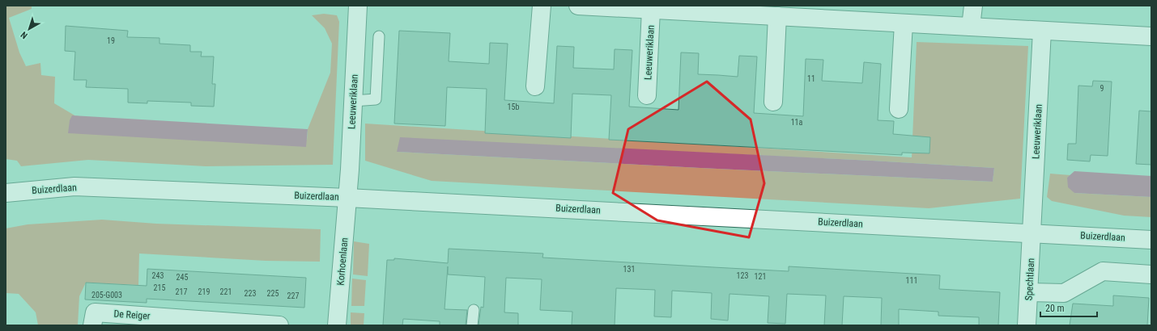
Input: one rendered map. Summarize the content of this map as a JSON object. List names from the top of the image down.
{
  "streets": {
    "street": [
      "Leeuweriklaan",
      "Buizerdlaan",
      "Korhoenlaan",
      "Spechtlaan",
      "De Reiger"
    ]
  },
  "crossings": [
    ["Leeuweriklaan", "Buizerdlaan"],
    ["Leeuweriklaan", "Korhoenlaan"],
    ["Leeuweriklaan", "Spechtlaan"],
    ["Buizerdlaan", "Korhoenlaan"],
    ["Buizerdlaan", "Spechtlaan"]
  ],
  "house_numbers": [
    "19",
    "11",
    "9",
    "15b",
    "11a",
    "131",
    "243",
    "123",
    "121",
    "245",
    "111",
    "215",
    "217",
    "219",
    "221",
    "223",
    "225",
    "205-G003",
    "227"
  ],
  "scale_bar": "20 m",
  "north": "bottom left"
}
